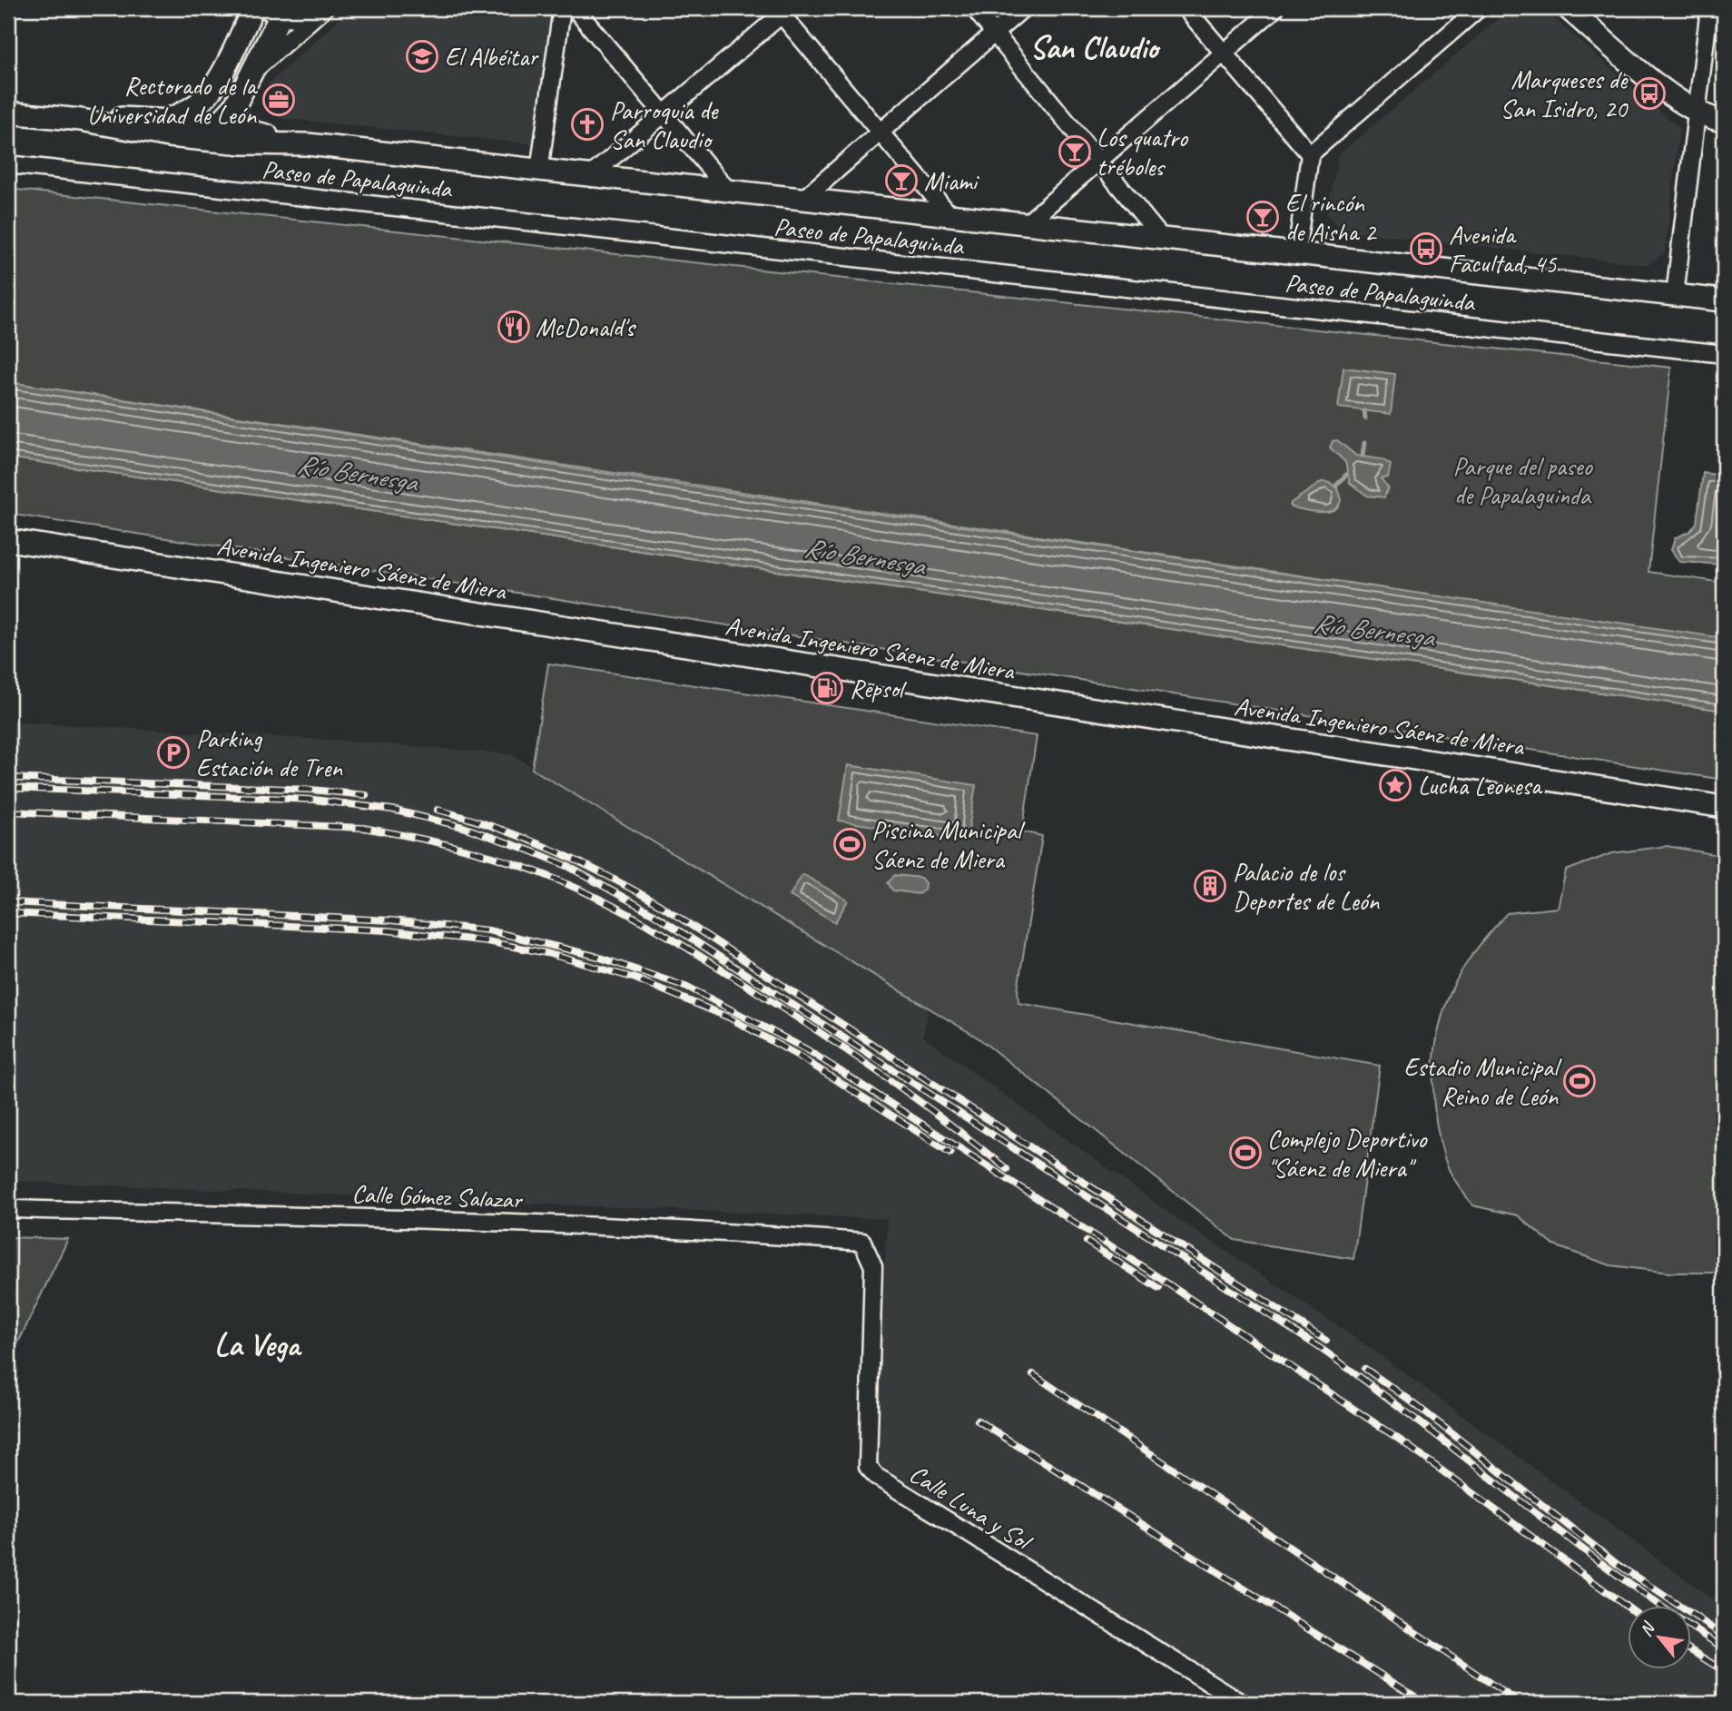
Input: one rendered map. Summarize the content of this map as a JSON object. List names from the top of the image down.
{
  "streets": {
    "main road": ["Avenida Ingeniero Sáenz de Miera"],
    "street": ["Paseo de Papalaguinda", "Calle Gómez Salazar", "Calle Luna y Sol"]
  },
  "crossings": [
    ["Calle Gómez Salazar", "Calle Luna y Sol"]
  ],
  "districts": ["San Claudio", "La Vega"],
  "water": ["Río Bernesga"],
  "parks": ["Parque del paseo de Papalaguinda"],
  "places": {
    "school or university": ["El Albéitar"],
    "bus stop": ["Marqueses de San Isidro, 20", "Avenida Facultad, 45"],
    "office": ["Rectorado de la Universidad de León"],
    "church": ["Parroquia de San Claudio"],
    "bar": ["Los quatro tréboles", "Miami", "El rincón de Aisha 2"],
    "restaurant": ["McDonald's"],
    "fuel station": ["Repsol"],
    "parking": ["Parking Estación de Tren"],
    "place": ["Lucha Leonesa"],
    "sports": ["Piscina Municipal Sáenz de Miera", "Estadio Municipal Reino de León", "Complejo Deportivo \"Sáenz de Miera\""],
    "building": ["Palacio de los Deportes de León"]
  },
  "north": "top left"
}
